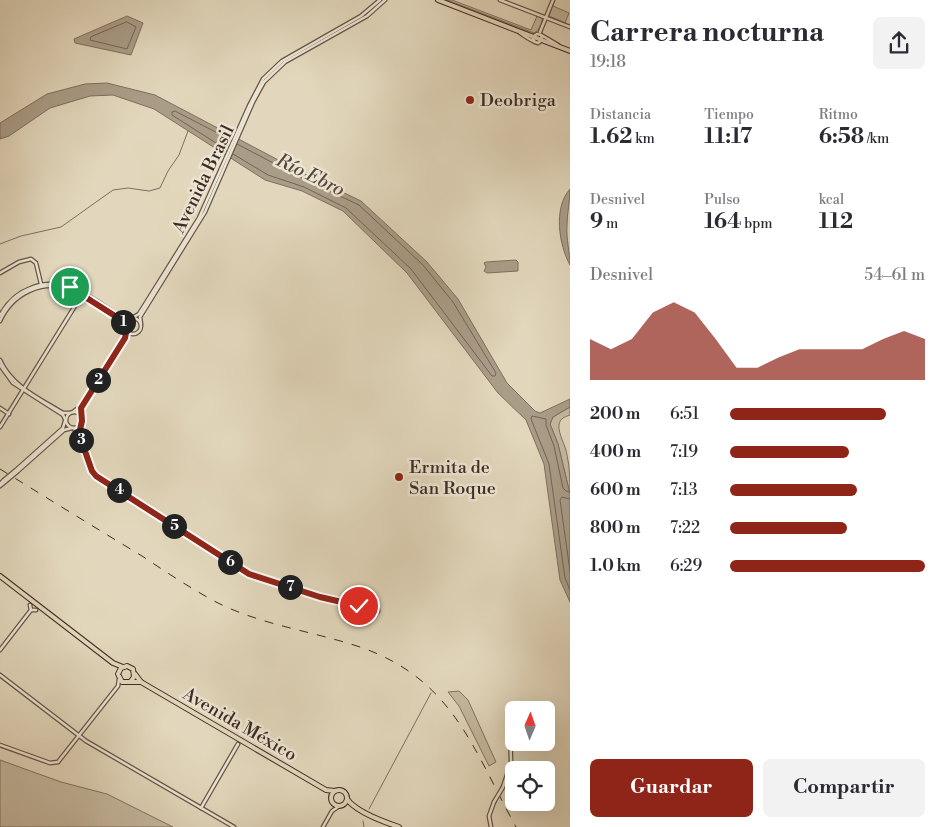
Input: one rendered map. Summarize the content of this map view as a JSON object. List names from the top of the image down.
{
  "streets": {
    "main road": ["Avenida México"],
    "street": ["Avenida Brasil"]
  },
  "water": ["Río Ebro"],
  "places": ["Deobriga", "Ermita de San Roque"],
  "north": "top",
  "page": {
    "heading": ["Carrera nocturna", "19:18"],
    "stats": [
      ["Distancia", "1.62 km"],
      ["Tiempo", "11:17"],
      ["Ritmo", "6:58 /km"],
      ["Desnivel", "9 m"],
      ["Pulso", "164 bpm"],
      ["kcal", "112"]
    ],
    "chart": ["Desnivel", "54–61 m"],
    "pins": [
      "1",
      "2",
      "3",
      "4",
      "5",
      "6",
      "7"
    ],
    "list": [
      {
        "name": "200 m",
        "note": "6:51"
      },
      {
        "name": "400 m",
        "note": "7:19"
      },
      {
        "name": "600 m",
        "note": "7:13"
      },
      {
        "name": "800 m",
        "note": "7:22"
      },
      {
        "name": "1.0 km",
        "note": "6:29"
      }
    ],
    "buttons": ["Guardar", "Compartir"]
  }
}
